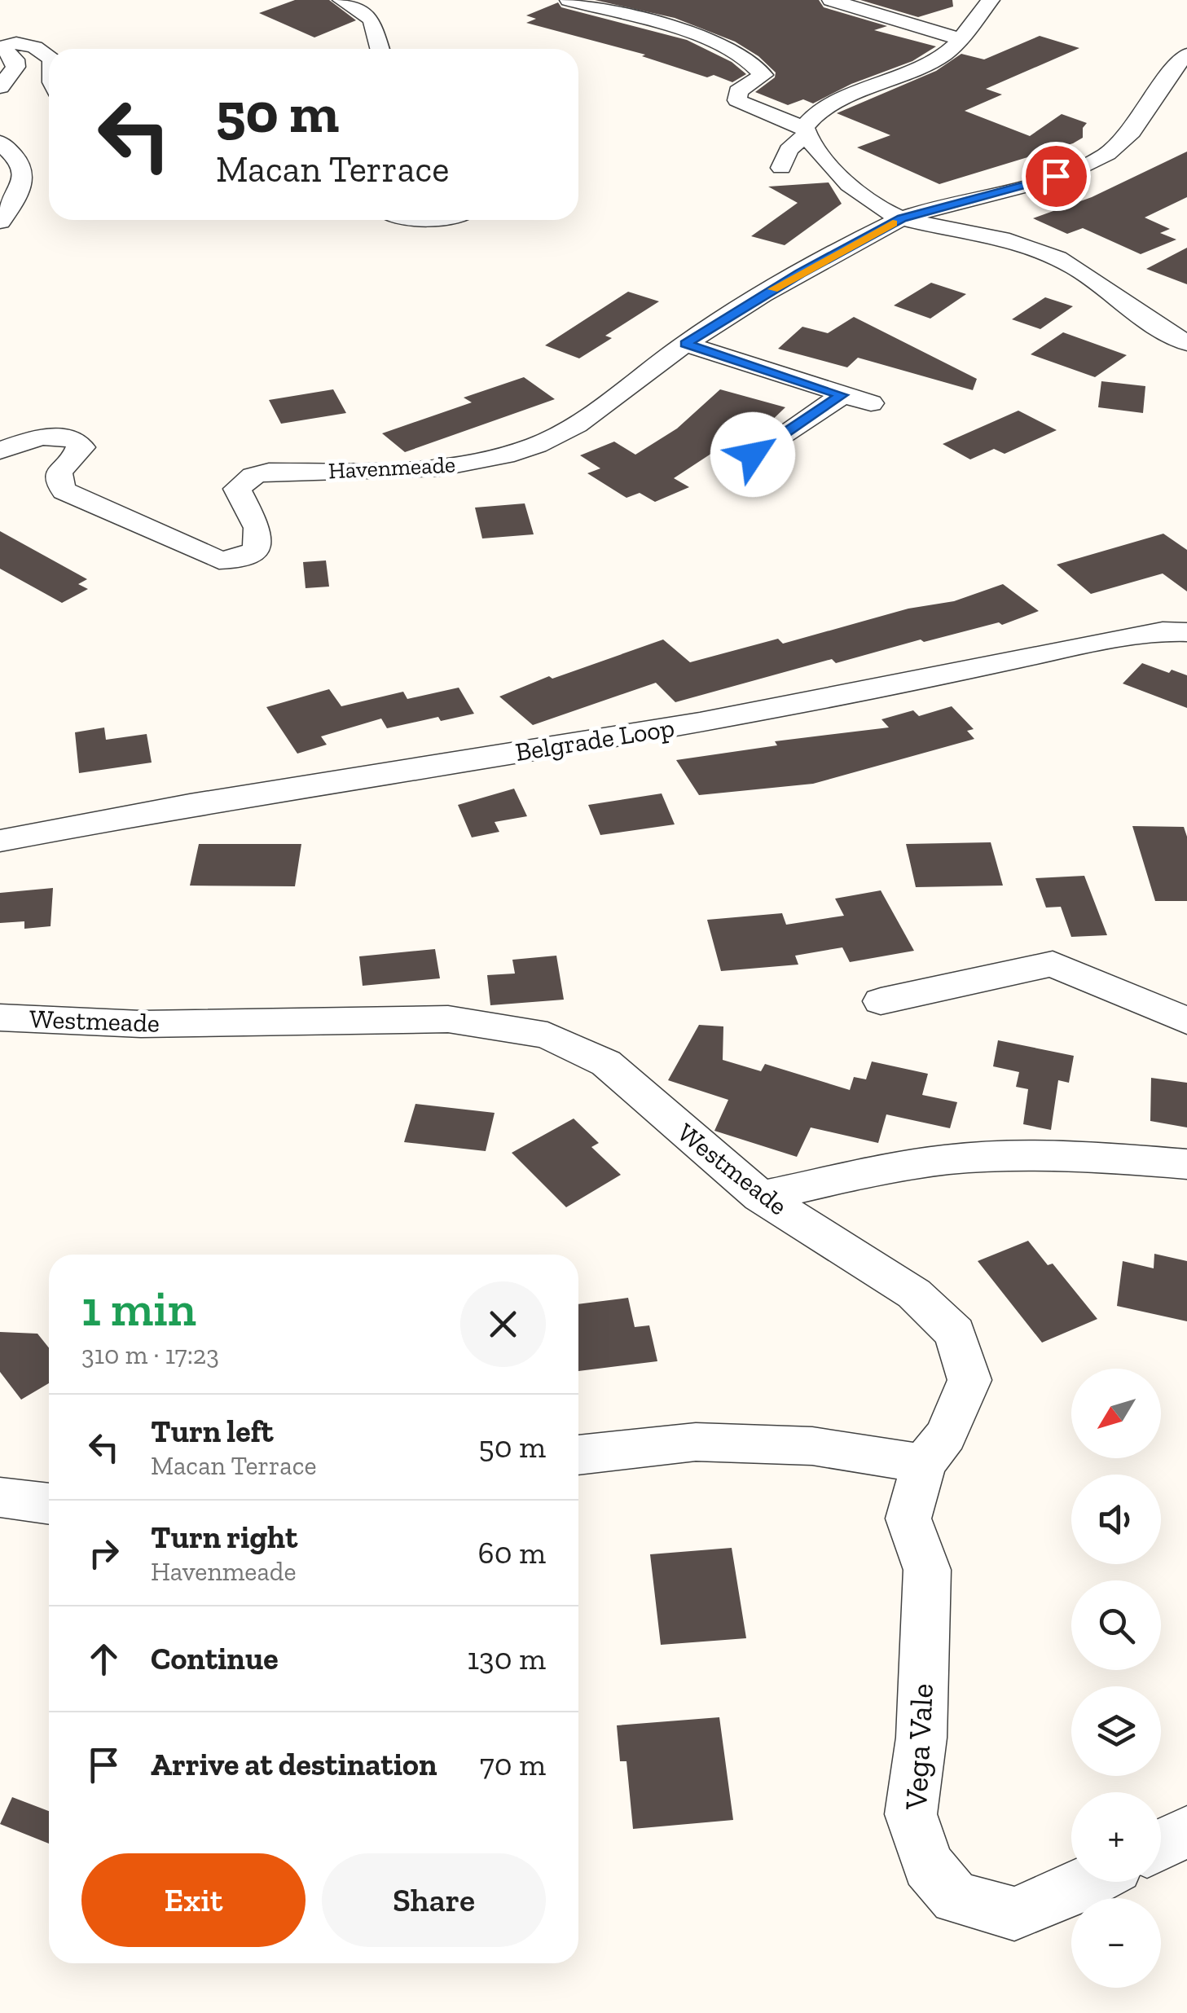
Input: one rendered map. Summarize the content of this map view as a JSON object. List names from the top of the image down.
{
  "streets": {
    "street": [
      "Havenmeade",
      "Belgrade Loop",
      "Westmeade",
      "Vega Vale"
    ]
  },
  "crossings": [
    ["Westmeade", "Vega Vale"]
  ],
  "north": "bottom left",
  "page": {
    "turn": ["50 m", "Macan Terrace"],
    "heading": ["1 min", "310 m · 17:23"],
    "map_buttons": ["+", "−"],
    "list": [
      {
        "name": "Turn left",
        "note": "Macan Terrace",
        "value": "50 m"
      },
      {
        "name": "Turn right",
        "note": "Havenmeade",
        "value": "60 m"
      },
      {
        "name": "Continue",
        "value": "130 m"
      },
      {
        "name": "Arrive at destination",
        "value": "70 m"
      }
    ],
    "buttons": ["Exit", "Share"]
  }
}
